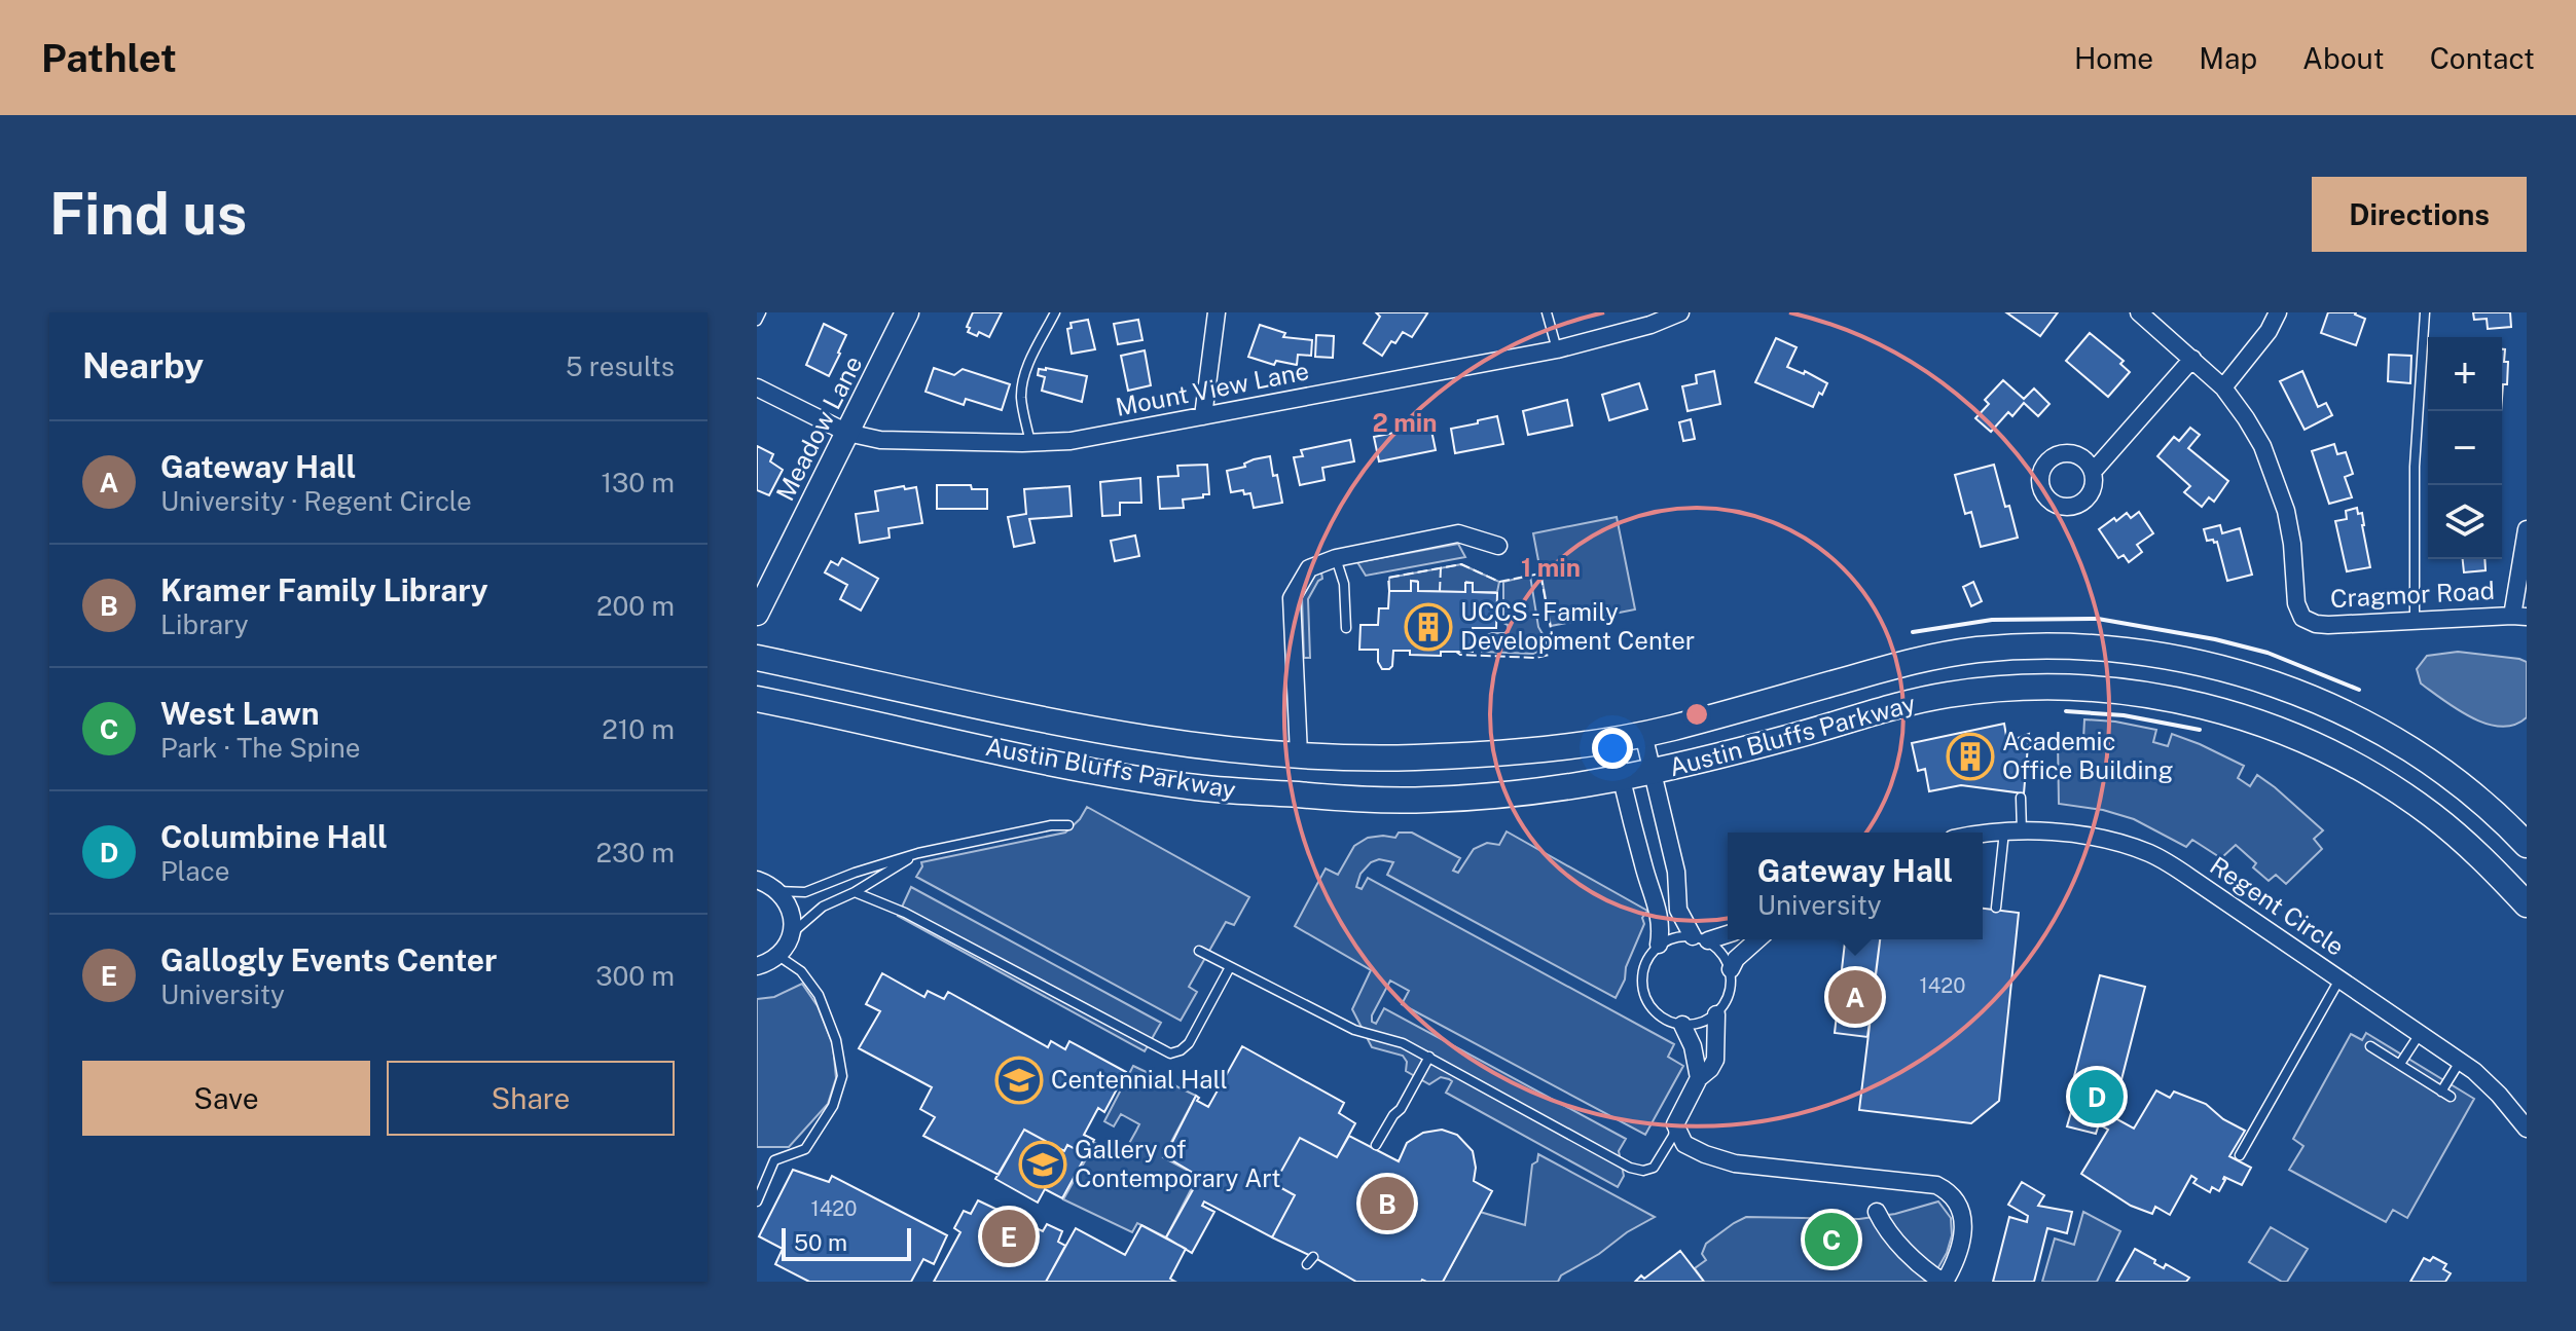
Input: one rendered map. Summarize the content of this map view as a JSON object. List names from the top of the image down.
{
  "streets": {
    "main road": ["Austin Bluffs Parkway"],
    "street": [
      "Mount View Lane",
      "Meadow Lane",
      "Cragmor Road",
      "Regent Circle"
    ]
  },
  "crossings": [
    ["Mount View Lane", "Meadow Lane"]
  ],
  "places": {
    "building": ["UCCS - Family Development Center", "Academic Office Building"],
    "school or university": ["Centennial Hall", "Gallery of Contemporary Art"]
  },
  "house_numbers": ["1420", "1420"],
  "scale_bar": "50 m",
  "page": {
    "header": "Pathlet",
    "nav": [
      "Home",
      "Map",
      "About",
      "Contact"
    ],
    "buttons": [
      "Directions",
      ["Save", "Share"]
    ],
    "title": "Find us",
    "heading": ["Nearby", "5 results"],
    "map_buttons": ["+", "−"],
    "list": [
      {
        "mark": "A",
        "name": "Gateway Hall",
        "note": "University · Regent Circle",
        "value": "130 m"
      },
      {
        "mark": "B",
        "name": "Kramer Family Library",
        "note": "Library",
        "value": "200 m"
      },
      {
        "mark": "C",
        "name": "West Lawn",
        "note": "Park · The Spine",
        "value": "210 m"
      },
      {
        "mark": "D",
        "name": "Columbine Hall",
        "note": "Place",
        "value": "230 m"
      },
      {
        "mark": "E",
        "name": "Gallogly Events Center",
        "note": "University",
        "value": "300 m"
      }
    ],
    "popup": ["Gateway Hall", "University"],
    "pins": [
      "A",
      "D",
      "B",
      "E",
      "C"
    ],
    "scale": "50 m"
  },
  "rings": ["2 min", "1 min"]
}
